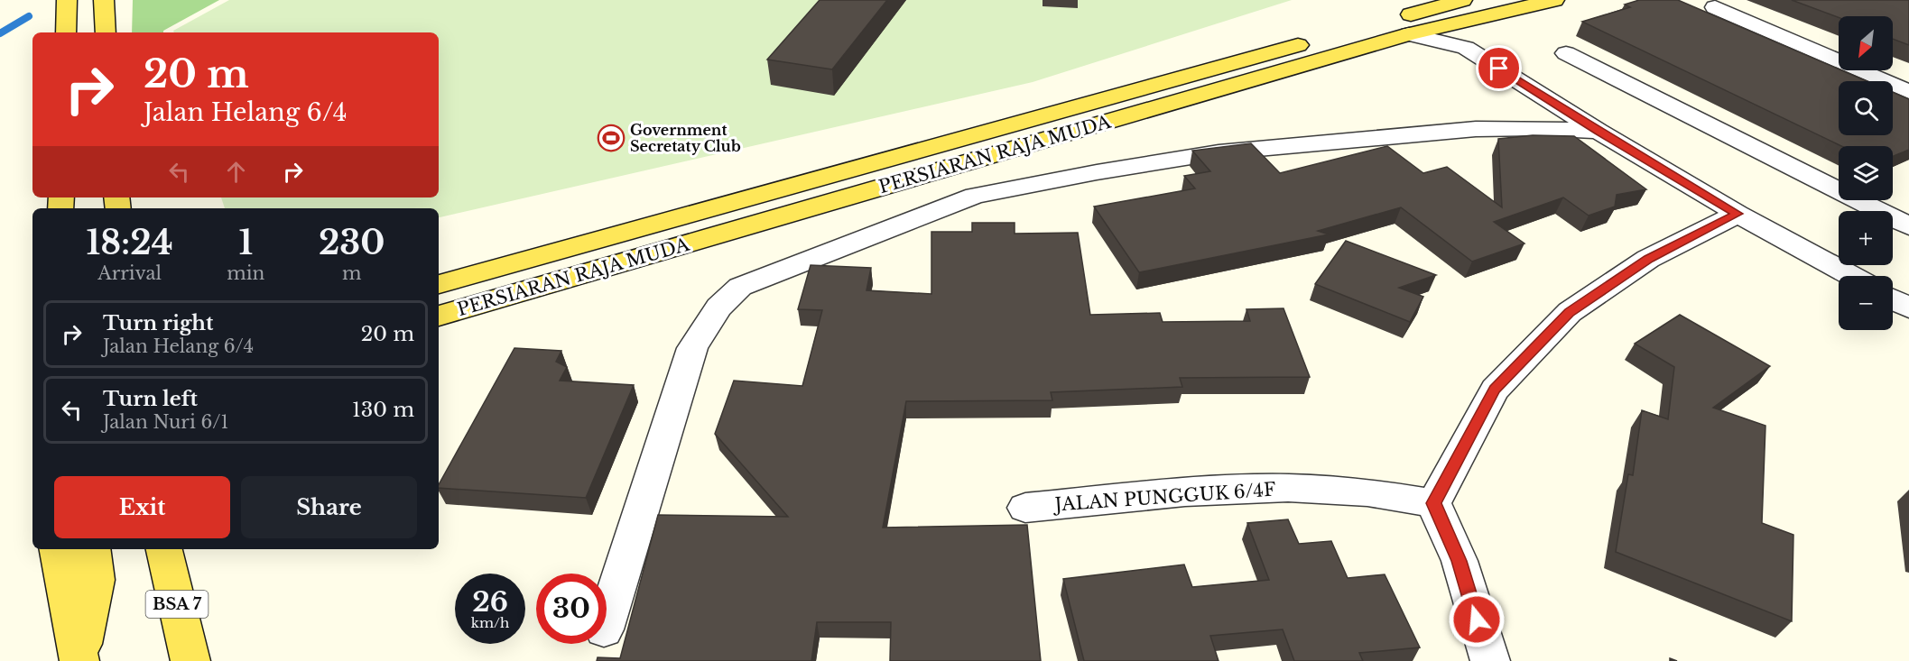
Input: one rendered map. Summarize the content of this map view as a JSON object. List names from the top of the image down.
{
  "streets": {
    "main road": ["PERSIARAN RAJA MUDA", "BSA 7"],
    "street": ["JALAN PUNGGUK 6/4F"]
  },
  "places": {
    "sports": ["Government Secretaty Club"]
  },
  "north": "bottom left",
  "page": {
    "map_buttons": ["+", "−"],
    "turn": ["20 m", "Jalan Helang 6/4"],
    "eta": [
      "18:24",
      "Arrival",
      "1",
      "min",
      "230",
      "m"
    ],
    "list": [
      {
        "name": "Turn right",
        "note": "Jalan Helang 6/4",
        "value": "20 m"
      },
      {
        "name": "Turn left",
        "note": "Jalan Nuri 6/1",
        "value": "130 m"
      }
    ],
    "buttons": ["Exit", "Share"],
    "speed": "26 km/h",
    "limit": "30"
  }
}
